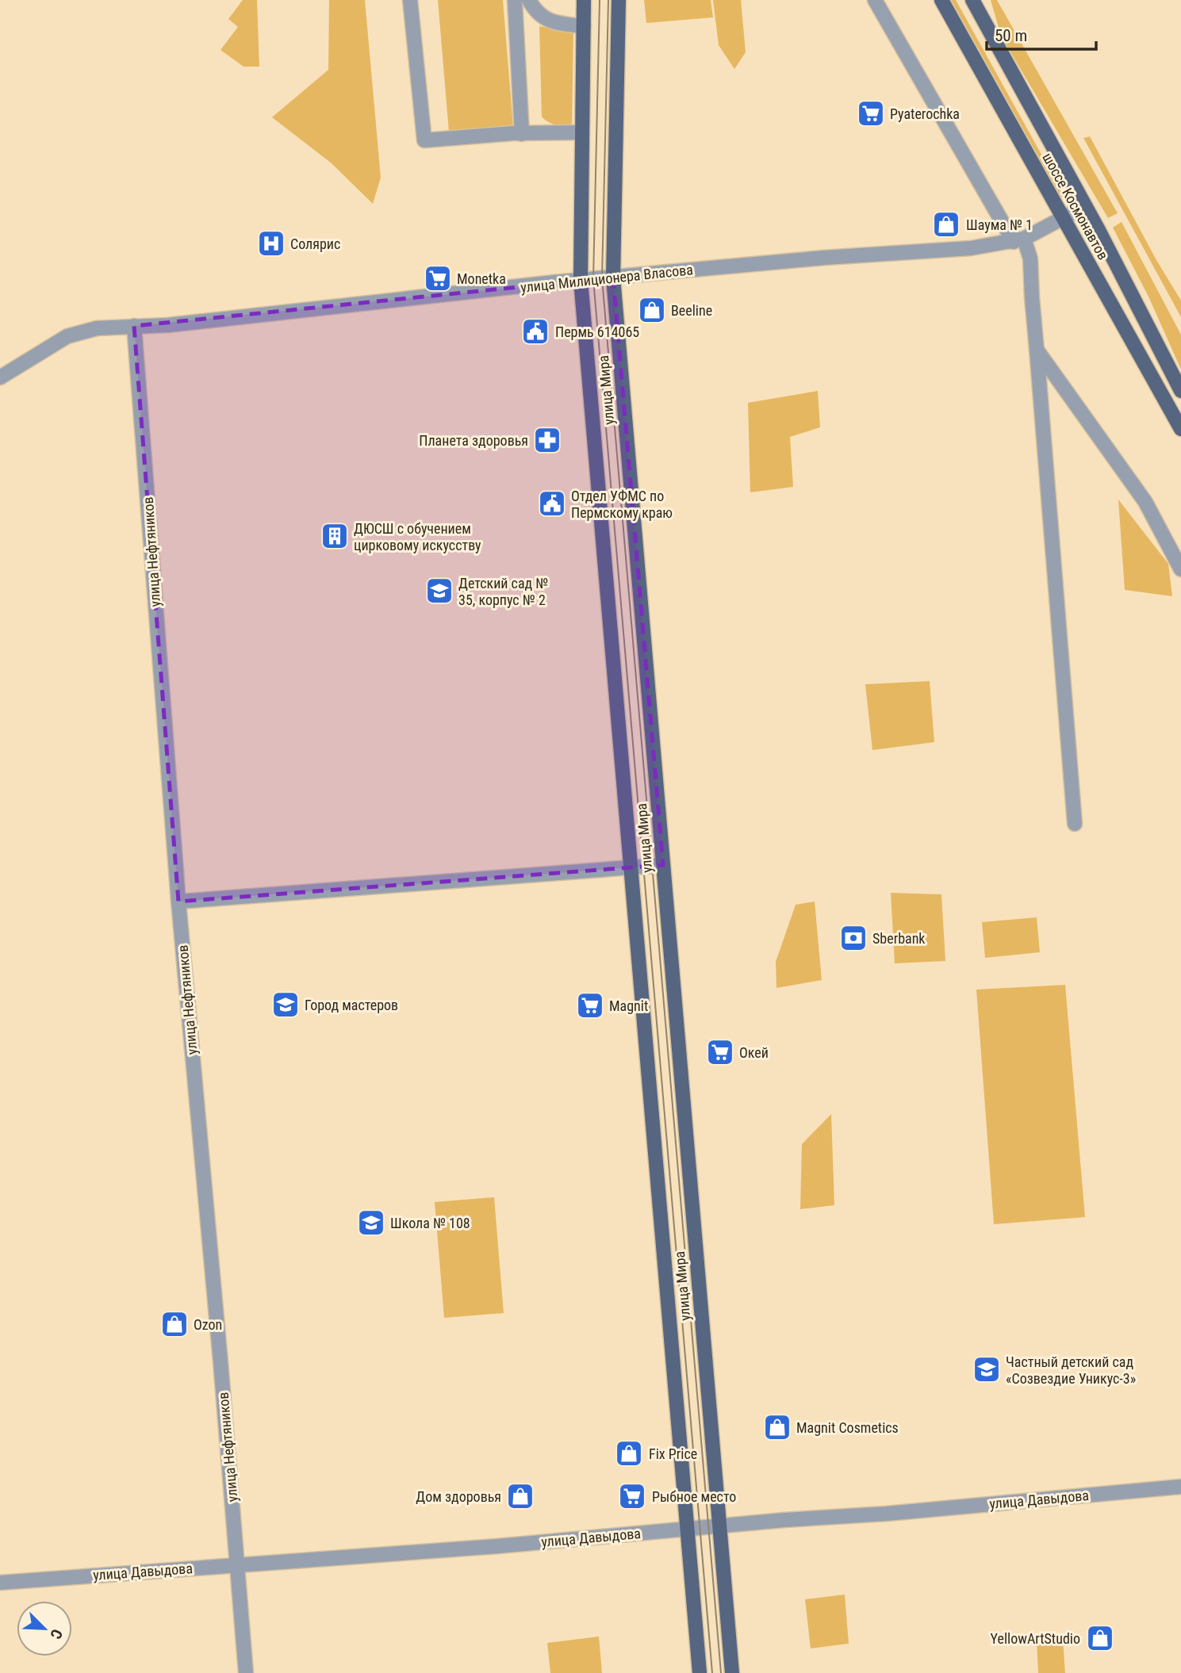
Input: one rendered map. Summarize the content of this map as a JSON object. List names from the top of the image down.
{
  "streets": {
    "main road": ["шоссе Космонавтов", "улица Мира"],
    "street": ["улица Милиционера Власова", "улица Нефтяников", "улица Давыдова"]
  },
  "crossings": [
    ["шоссе Космонавтов", "улица Милиционера Власова"],
    ["улица Милиционера Власова", "улица Мира"],
    ["улица Милиционера Власова", "улица Нефтяников"],
    ["улица Мира", "улица Давыдова"],
    ["улица Нефтяников", "улица Давыдова"]
  ],
  "places": {
    "supermarket": [
      "Pyaterochka",
      "Monetka",
      "Magnit",
      "Окей",
      "Рыбное место"
    ],
    "shop": [
      "Шаума № 1",
      "Beeline",
      "Ozon",
      "Magnit Cosmetics",
      "Fix Price",
      "Дом здоровья",
      "YellowArtStudio"
    ],
    "hospital": ["Солярис"],
    "public building": ["Пермь 614065", "Отдел УФМС по Пермскому краю"],
    "pharmacy": ["Планета здоровья"],
    "building": ["ДЮСШ с обучением цирковому искусству"],
    "school or university": [
      "Детский сад № 35, корпус № 2",
      "Город мастеров",
      "Школа № 108",
      "Частный детский сад «Созвездие Уникус-3»"
    ],
    "bank": ["Sberbank"]
  },
  "scale_bar": "50 m",
  "north": "bottom right"
}
